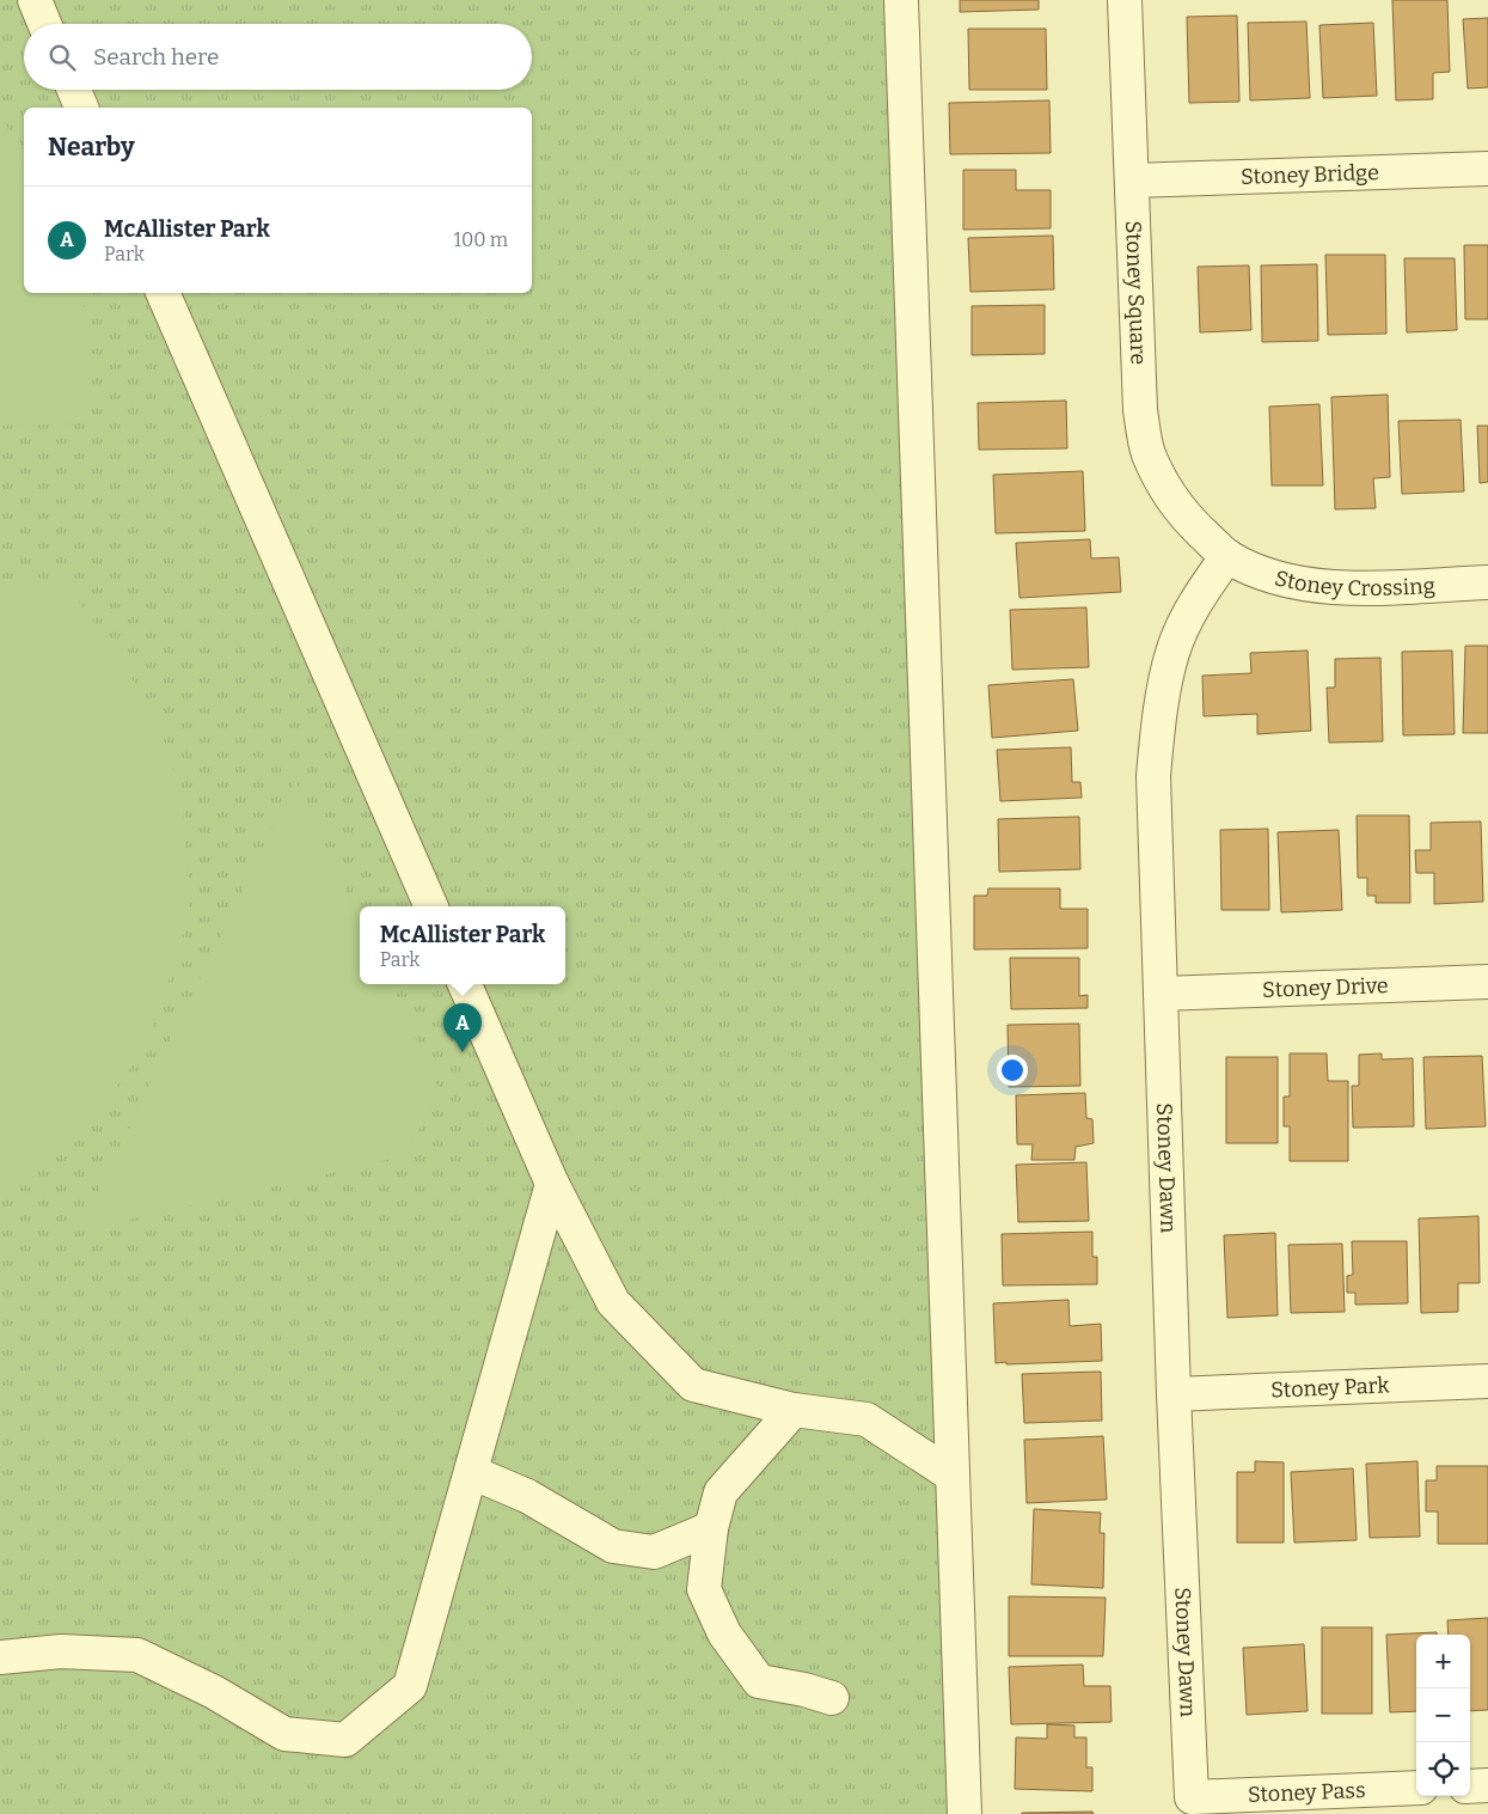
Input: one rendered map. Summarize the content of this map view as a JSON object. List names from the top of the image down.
{
  "streets": {
    "street": [
      "Stoney Bridge",
      "Stoney Square",
      "Stoney Crossing",
      "Stoney Drive",
      "Stoney Dawn",
      "Stoney Park",
      "Stoney Pass"
    ]
  },
  "crossings": [
    ["Stoney Bridge", "Stoney Square"],
    ["Stoney Square", "Stoney Crossing"],
    ["Stoney Square", "Stoney Dawn"],
    ["Stoney Crossing", "Stoney Dawn"],
    ["Stoney Drive", "Stoney Dawn"],
    ["Stoney Dawn", "Stoney Park"],
    ["Stoney Dawn", "Stoney Pass"]
  ],
  "page": {
    "search": "Search here",
    "heading": "Nearby",
    "list": [
      {
        "mark": "A",
        "name": "McAllister Park",
        "note": "Park",
        "value": "100 m"
      }
    ],
    "popup": ["McAllister Park", "Park"],
    "pins": "A",
    "map_buttons": ["+", "−"]
  }
}
